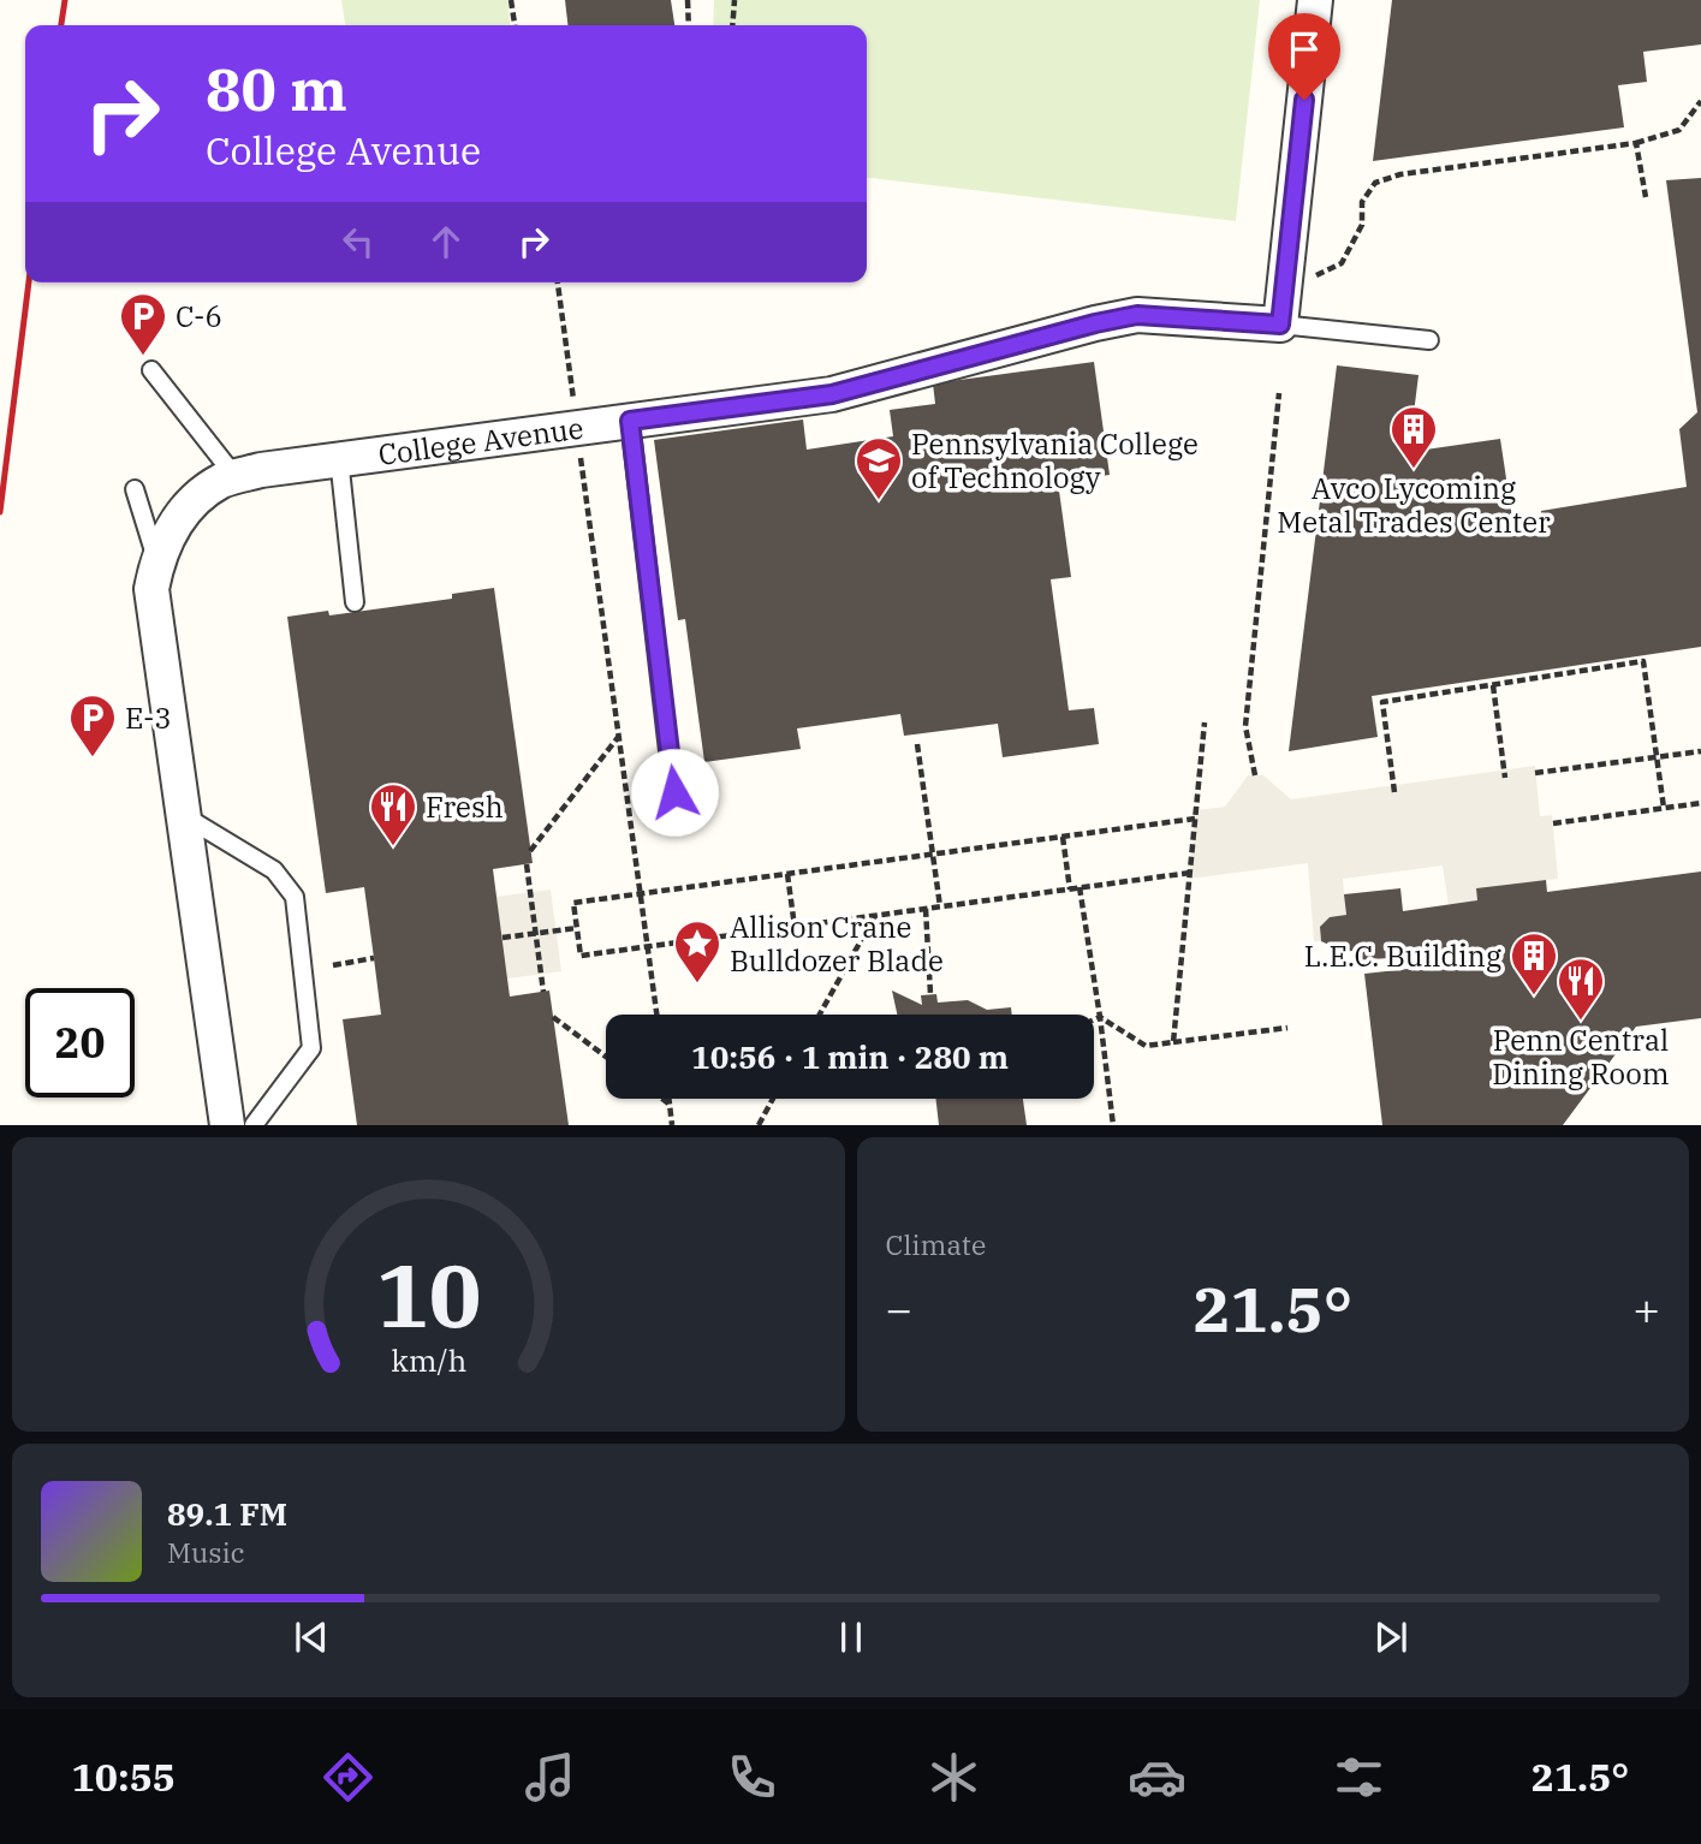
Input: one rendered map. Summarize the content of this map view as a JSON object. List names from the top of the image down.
{
  "streets": {
    "street": ["College Avenue"]
  },
  "places": {
    "parking": ["C-6", "E-3"],
    "building": ["Avco Lycoming Metal Trades Center", "L.E.C. Building"],
    "school or university": ["Pennsylvania College of Technology"],
    "restaurant": ["Fresh", "Penn Central Dining Room"],
    "place": ["Allison Crane Bulldozer Blade"]
  },
  "page": {
    "turn": ["80 m", "College Avenue"],
    "limit": "20",
    "trip": "10:56 · 1 min · 280 m",
    "tile": "Climate",
    "heat": ["−", "21.5°", "+"],
    "song": ["89.1 FM", "Music"],
    "tabs": ["10:55", "21.5°"],
    "gauge": ["10", "km/h"]
  }
}
